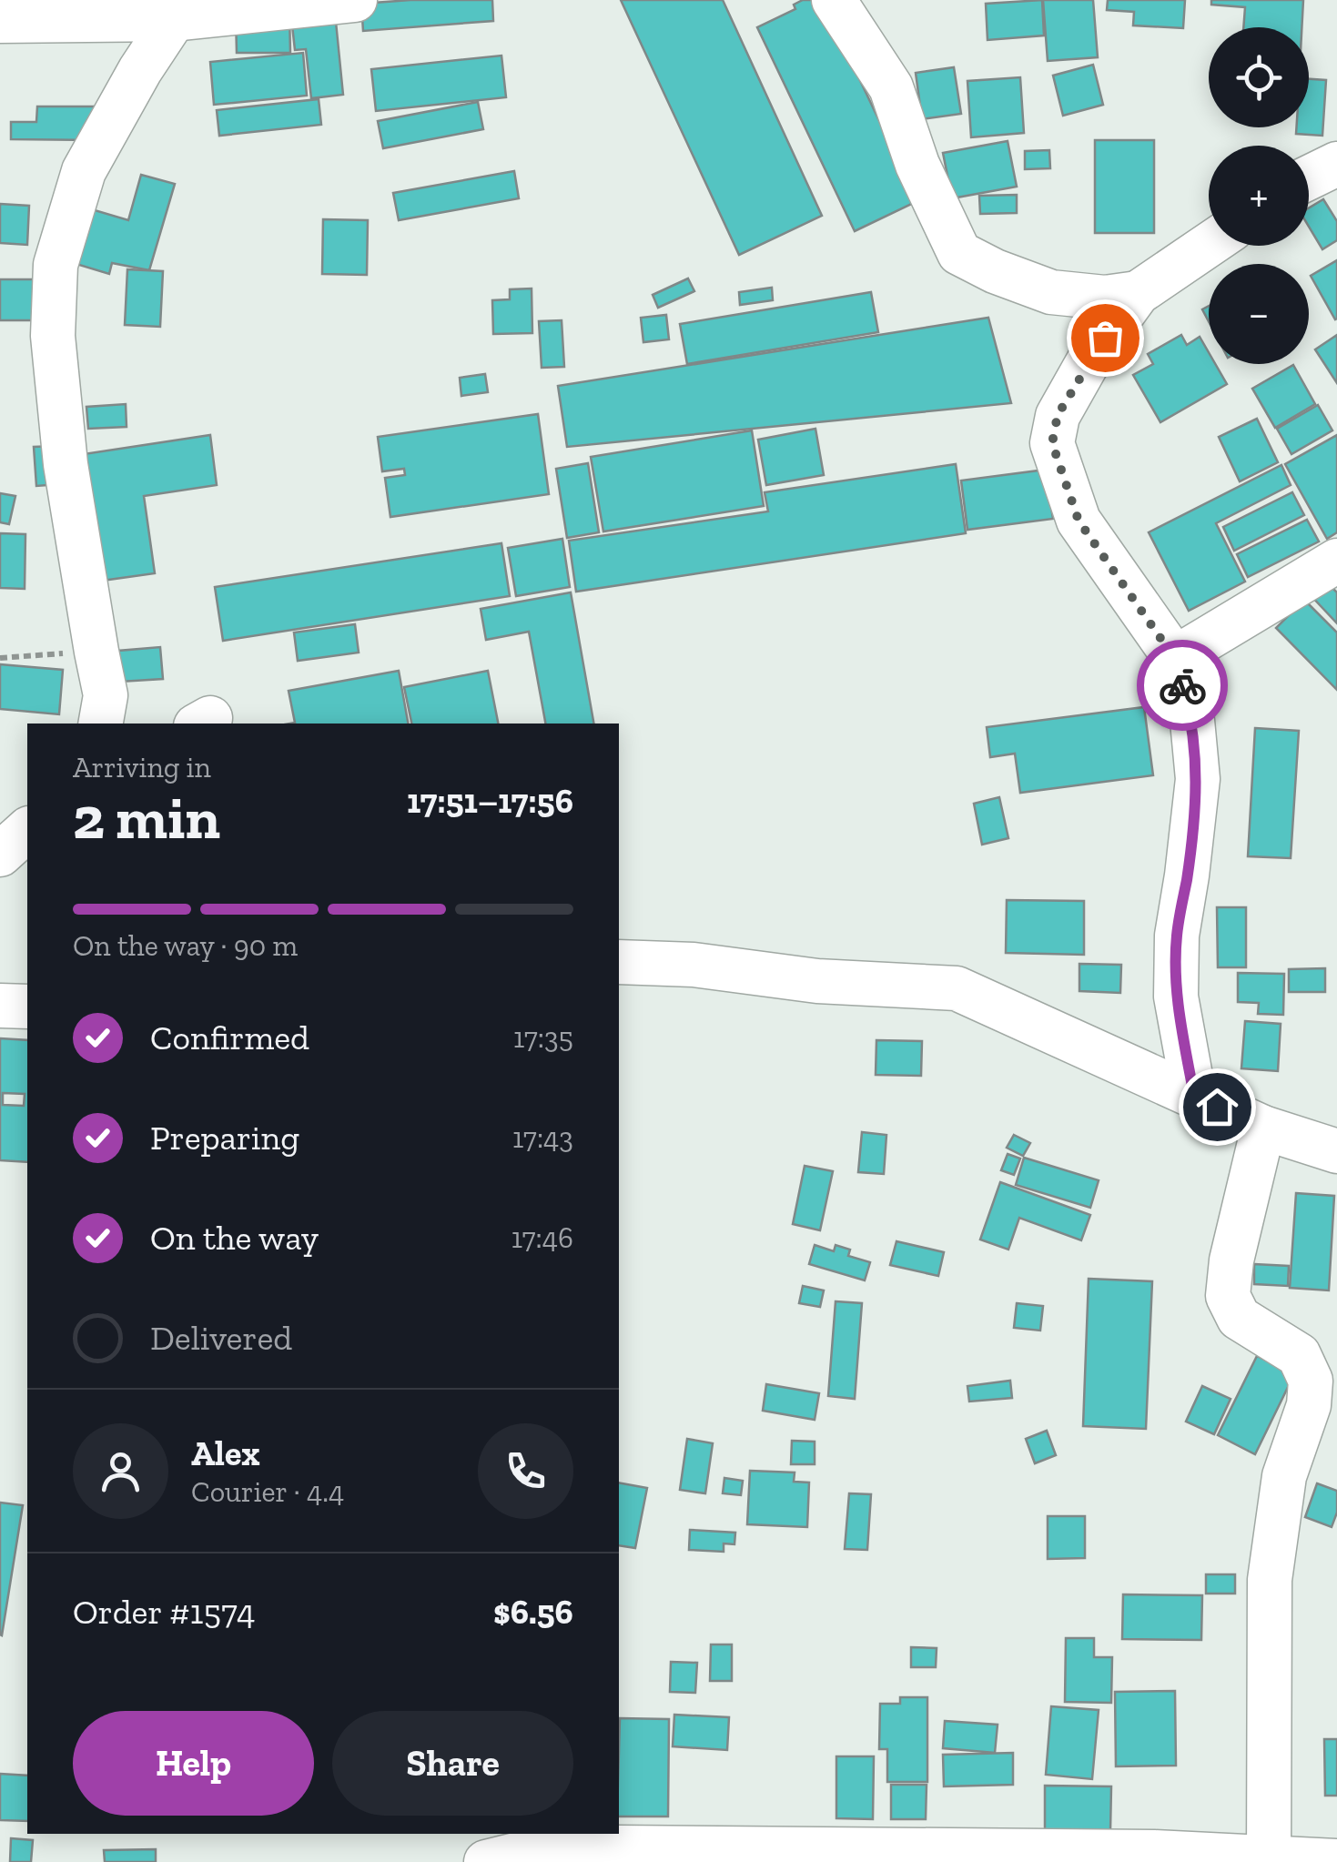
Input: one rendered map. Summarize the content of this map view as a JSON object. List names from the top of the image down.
{
  "page": {
    "map_buttons": ["+", "−"],
    "heading": ["2 min", "Arriving in", "17:51–17:56"],
    "panel": [
      "Alex",
      "Courier · 4.4",
      "Order #1574",
      "$6.56"
    ],
    "bar": "On the way · 90 m",
    "list": [
      ["Confirmed", "17:35"],
      ["Preparing", "17:43"],
      ["On the way", "17:46"],
      "Delivered"
    ],
    "buttons": ["Help", "Share"]
  }
}
